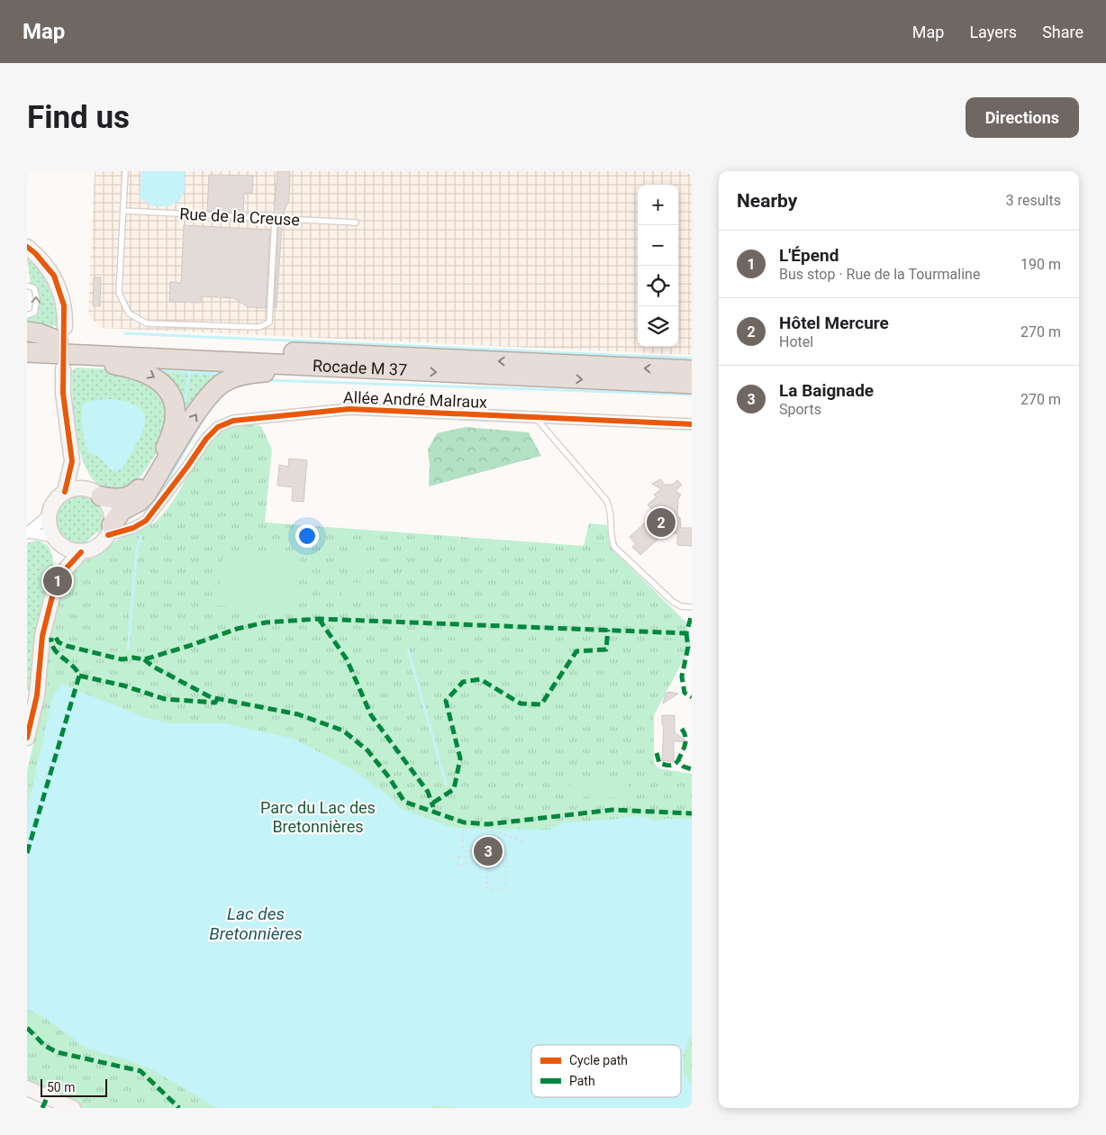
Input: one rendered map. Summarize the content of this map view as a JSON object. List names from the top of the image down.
{
  "streets": {
    "highway": ["Rocade M 37"],
    "street": ["Allée André Malraux"],
    "lane": ["Rue de la Creuse"]
  },
  "water": ["Lac des Bretonnières"],
  "parks": ["Parc du Lac des Bretonnières"],
  "legend": ["Cycle path", "Path"],
  "scale_bar": "50 m",
  "page": {
    "header": "Map",
    "nav": ["Map", "Layers", "Share"],
    "buttons": "Directions",
    "title": "Find us",
    "heading": ["Nearby", "3 results"],
    "map_buttons": ["+", "−"],
    "list": [
      {
        "mark": "1",
        "name": "L'Épend",
        "note": "Bus stop · Rue de la Tourmaline",
        "value": "190 m"
      },
      {
        "mark": "2",
        "name": "Hôtel Mercure",
        "note": "Hotel",
        "value": "270 m"
      },
      {
        "mark": "3",
        "name": "La Baignade",
        "note": "Sports",
        "value": "270 m"
      }
    ],
    "pins": ["2", "1", "3"],
    "scale": "50 m"
  }
}
